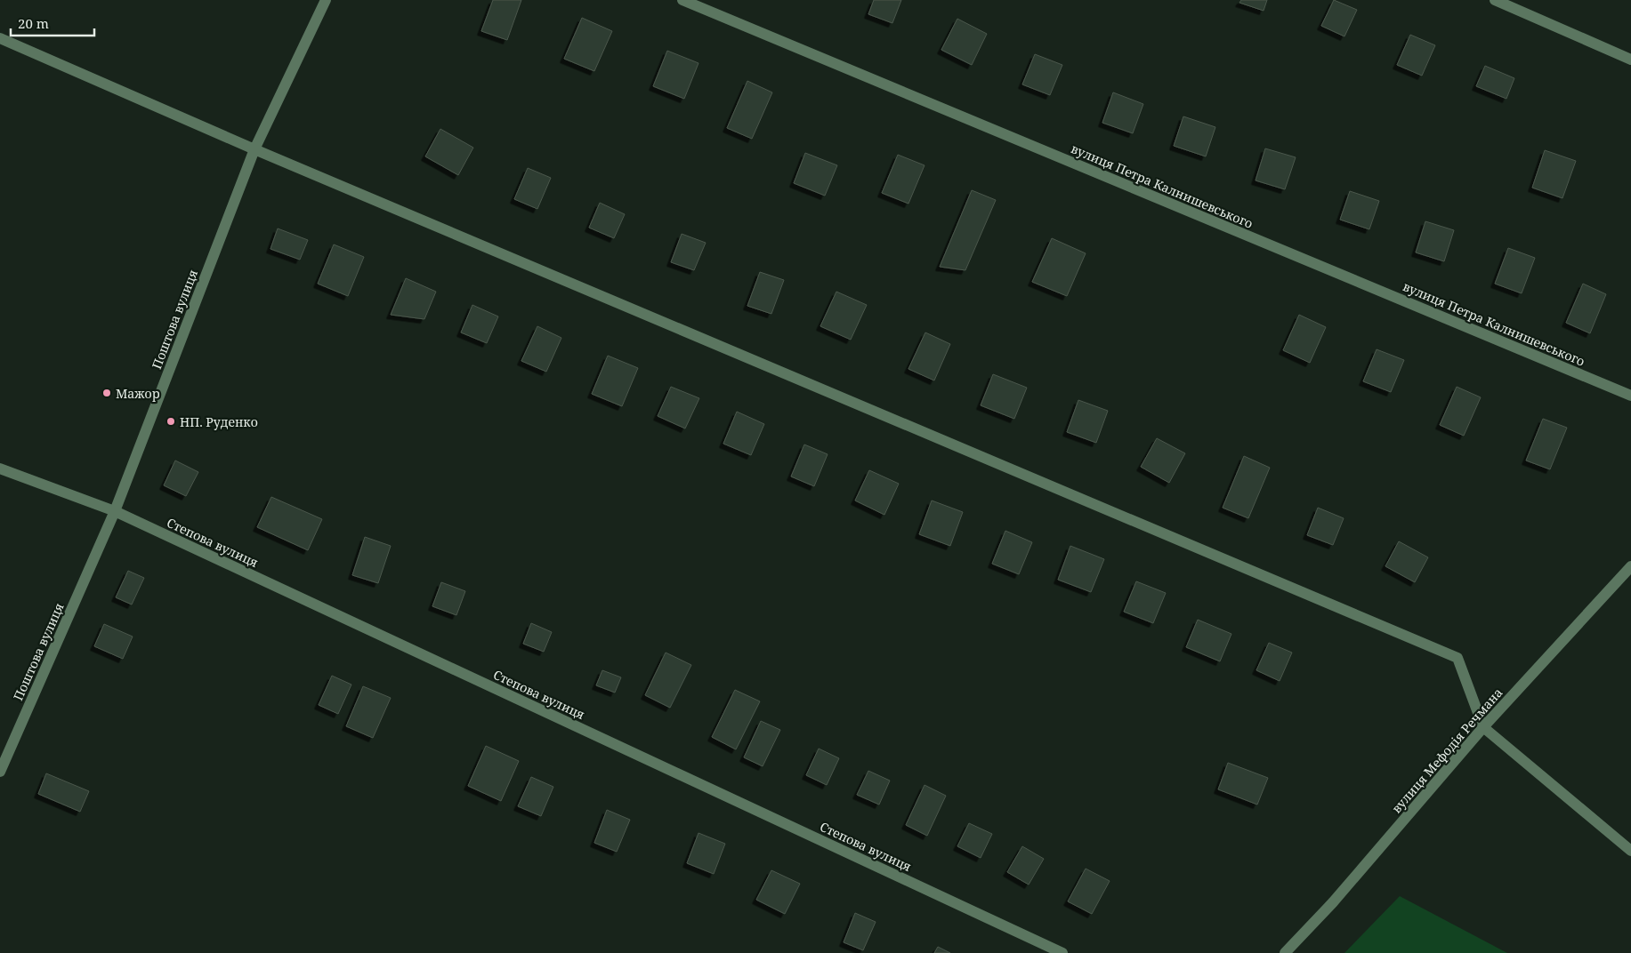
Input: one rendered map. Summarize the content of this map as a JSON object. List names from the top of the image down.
{
  "streets": {
    "street": [
      "вулиця Петра Калнишевського",
      "Поштова вулиця",
      "Степова вулиця",
      "вулиця Мефодія Речмана"
    ]
  },
  "crossings": [
    ["Поштова вулиця", "Степова вулиця"]
  ],
  "places": ["Мажор", "НП. Руденко"],
  "scale_bar": "20 m"
}
